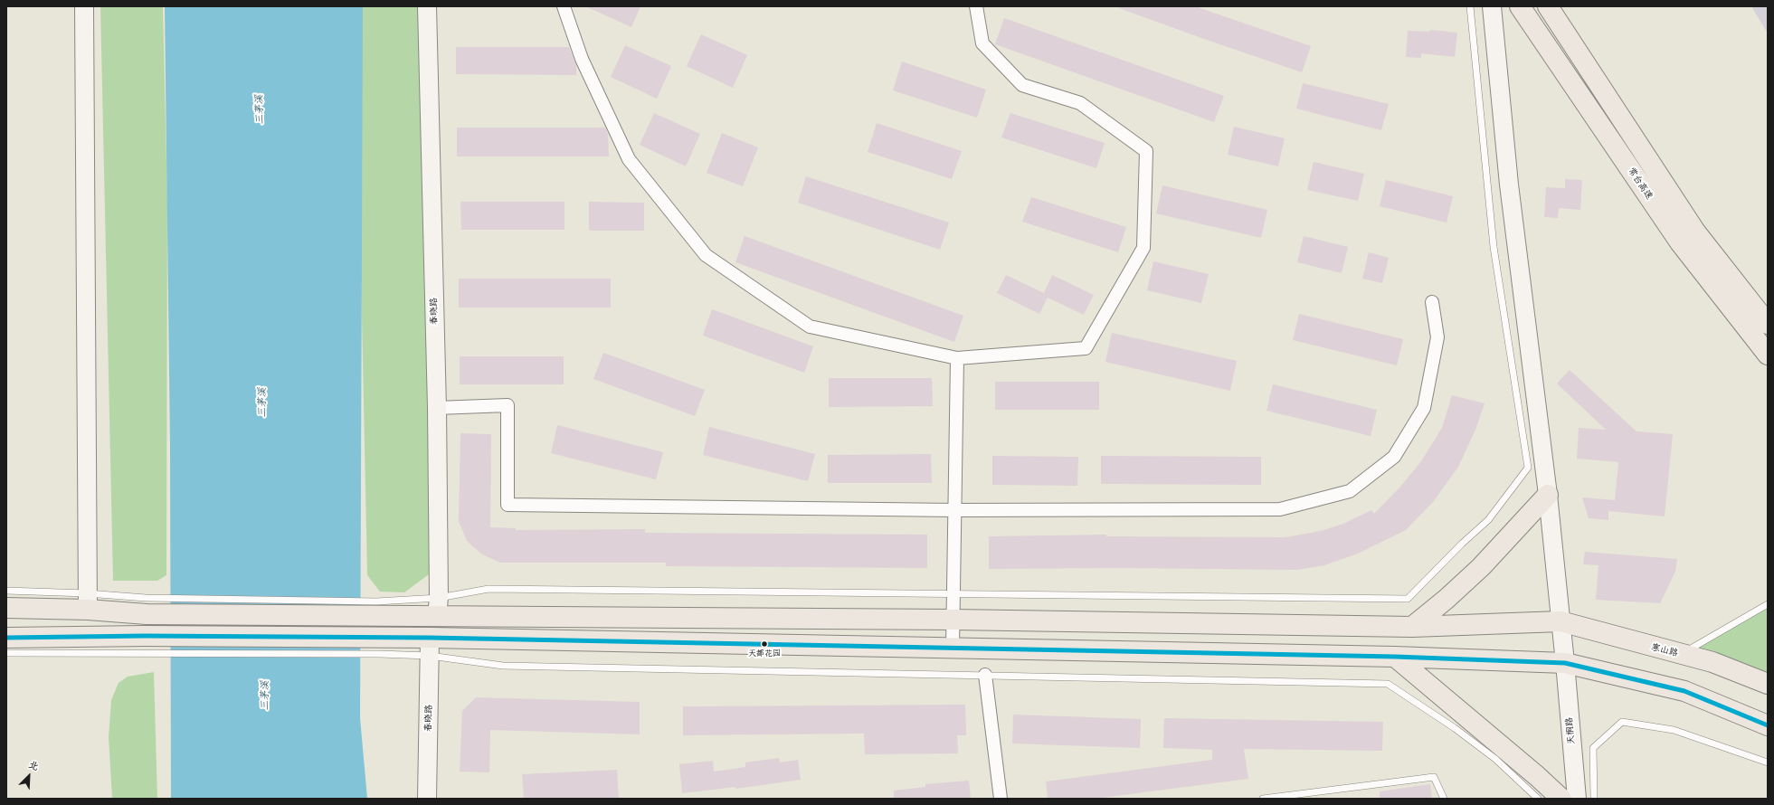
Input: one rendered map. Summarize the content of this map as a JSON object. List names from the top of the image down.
{
  "streets": {
    "main road": ["常台高速", "寒山路"],
    "street": ["春晓路", "天桐路"]
  },
  "crossings": [
    ["春晓路", "寒山路"],
    ["寒山路", "天桐路"]
  ],
  "water": ["三茅溪"],
  "places": ["天都花园"],
  "north": "top right"
}
